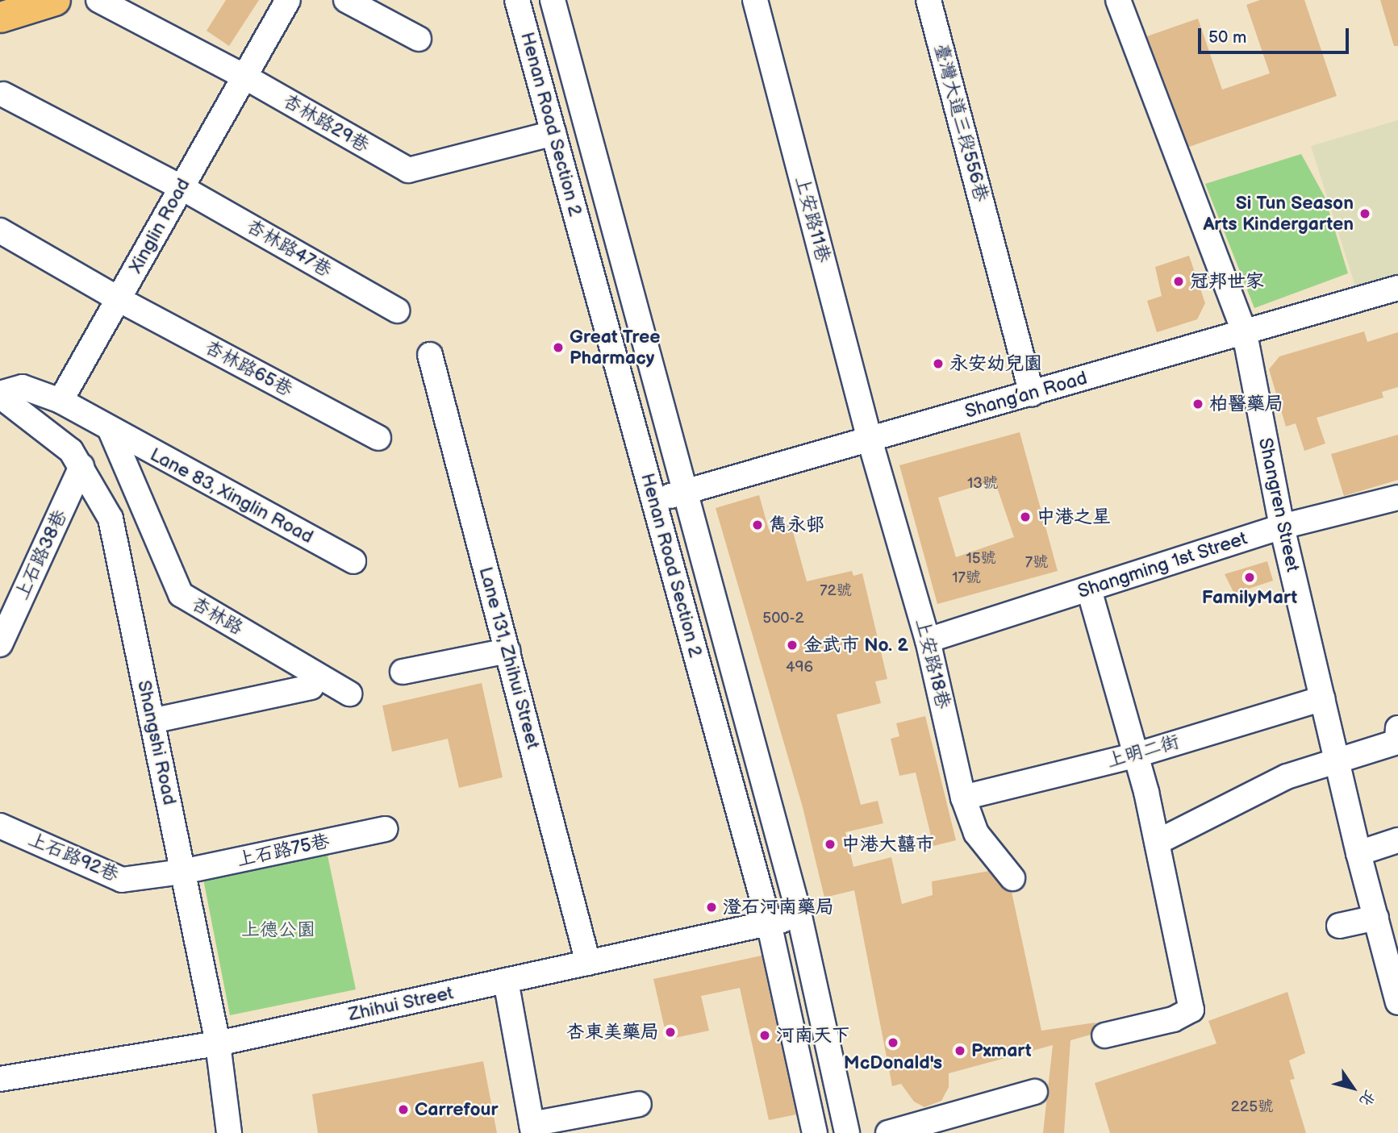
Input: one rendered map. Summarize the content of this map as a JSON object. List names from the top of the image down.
{
  "streets": {
    "street": [
      "臺灣大道三段556巷",
      "杏林路29巷",
      "Henan Road Section 2",
      "上安路11巷",
      "Xinglin Road",
      "杏林路47巷",
      "杏林路65巷",
      "Shang’an Road",
      "Lane 83, Xinglin Road",
      "Shangren Street",
      "上石路38巷",
      "Shangming 1st Street",
      "杏林路",
      "Lane 131, Zhihui Street",
      "上安路18巷",
      "Shangshi Road",
      "上明二街",
      "上石路75巷",
      "上石路92巷",
      "Zhihui Street"
    ]
  },
  "crossings": [
    ["臺灣大道三段556巷", "Shang’an Road"],
    ["杏林路29巷", "Henan Road Section 2"],
    ["杏林路29巷", "Xinglin Road"],
    ["Henan Road Section 2", "Shang’an Road"],
    ["Henan Road Section 2", "Zhihui Street"],
    ["上安路11巷", "Shang’an Road"],
    ["上安路11巷", "上安路18巷"],
    ["Xinglin Road", "杏林路47巷"],
    ["Xinglin Road", "杏林路65巷"],
    ["Shang’an Road", "Shangren Street"],
    ["Shang’an Road", "上安路18巷"],
    ["Lane 83, Xinglin Road", "杏林路"],
    ["Shangren Street", "Shangming 1st Street"],
    ["Shangren Street", "上明二街"],
    ["上石路38巷", "Shangshi Road"],
    ["Shangming 1st Street", "上安路18巷"],
    ["Lane 131, Zhihui Street", "Zhihui Street"],
    ["上安路18巷", "上明二街"],
    ["Shangshi Road", "上石路75巷"],
    ["Shangshi Road", "上石路92巷"],
    ["Shangshi Road", "Zhihui Street"],
    ["上石路75巷", "上石路92巷"]
  ],
  "parks": ["上德公園"],
  "places": [
    "Si Tun Season Arts Kindergarten",
    "冠邦世家",
    "Great Tree Pharmacy",
    "永安幼兒園",
    "柏醫藥局",
    "中港之星",
    "雋永邨",
    "FamilyMart",
    "金武市 No. 2",
    "中港大囍市",
    "澄石河南藥局",
    "杏東美藥局",
    "河南天下",
    "McDonald's",
    "Pxmart",
    "Carrefour"
  ],
  "house_numbers": [
    "13號",
    "15號",
    "7號",
    "17號",
    "72號",
    "500-2",
    "496",
    "225號"
  ],
  "scale_bar": "50 m",
  "north": "bottom right"
}
